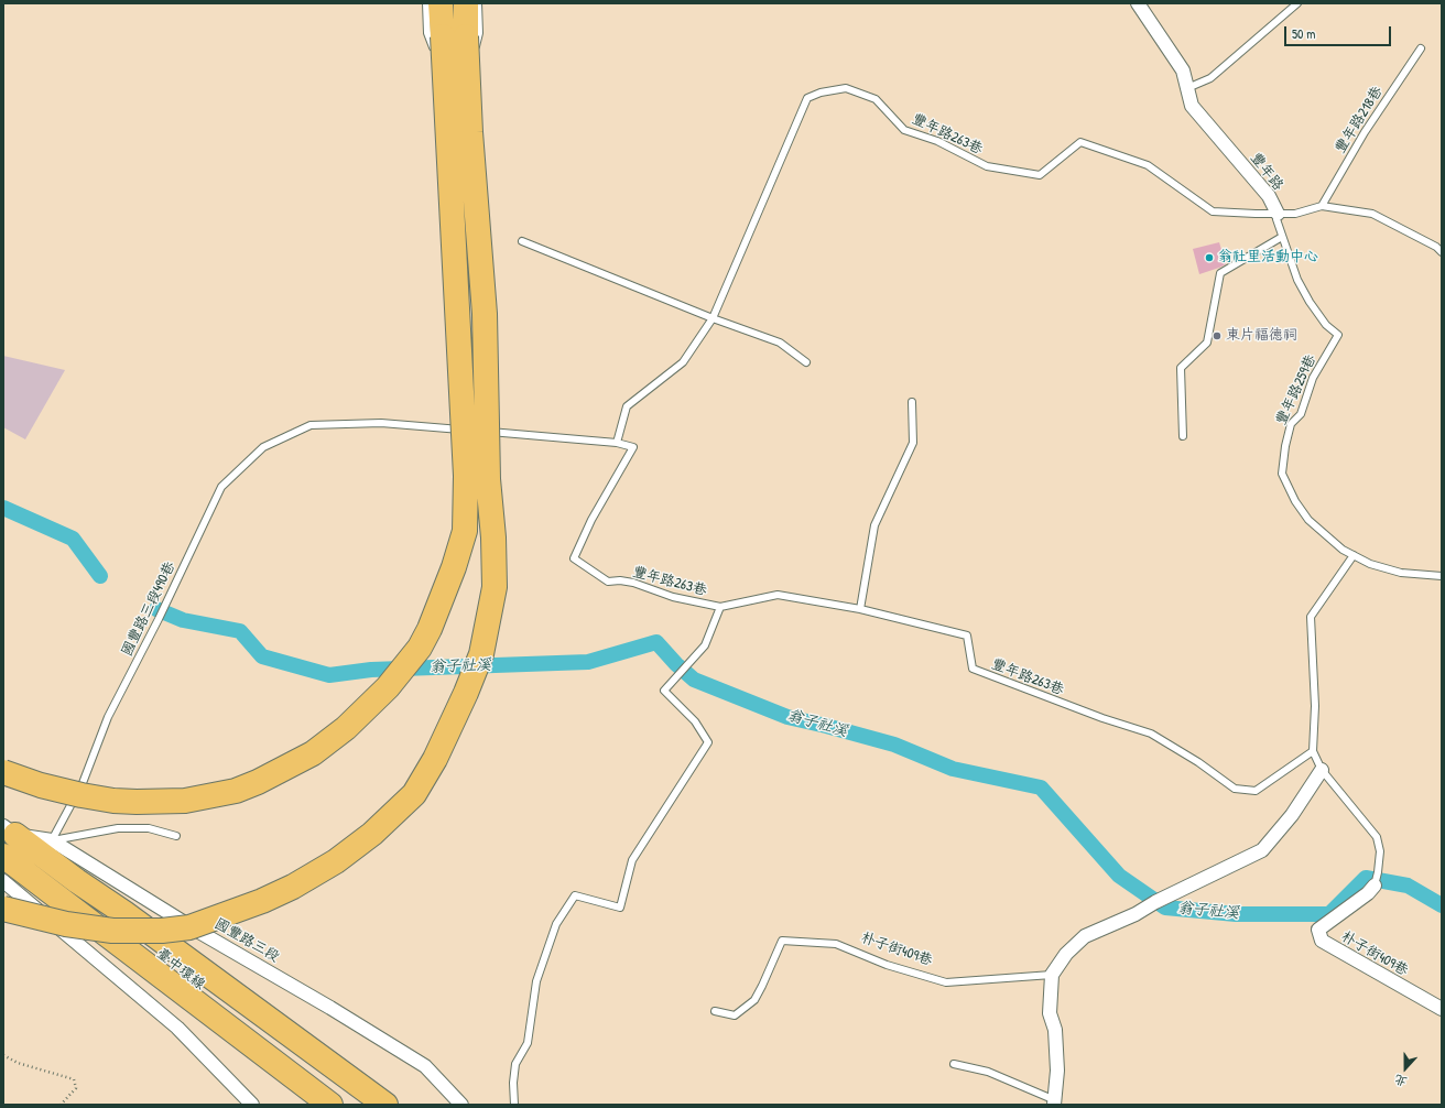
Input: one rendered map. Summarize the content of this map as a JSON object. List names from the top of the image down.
{
  "streets": {
    "highway": ["臺中環線"],
    "street": ["豐年路", "國豐路三段", "朴子街409巷"],
    "lane": [
      "豐年路218巷",
      "豐年路263巷",
      "豐年路259巷",
      "國豐路三段490巷"
    ]
  },
  "crossings": [
    ["豐年路218巷", "豐年路"],
    ["豐年路263巷", "豐年路"],
    ["豐年路263巷", "豐年路259巷"],
    ["豐年路263巷", "朴子街409巷"],
    ["豐年路", "豐年路259巷"],
    ["國豐路三段490巷", "國豐路三段"],
    ["國豐路三段", "臺中環線"]
  ],
  "water": ["翁子社溪"],
  "places": ["翁社里活動中心", "東片福德祠"],
  "scale_bar": "50 m",
  "north": "bottom"
}
